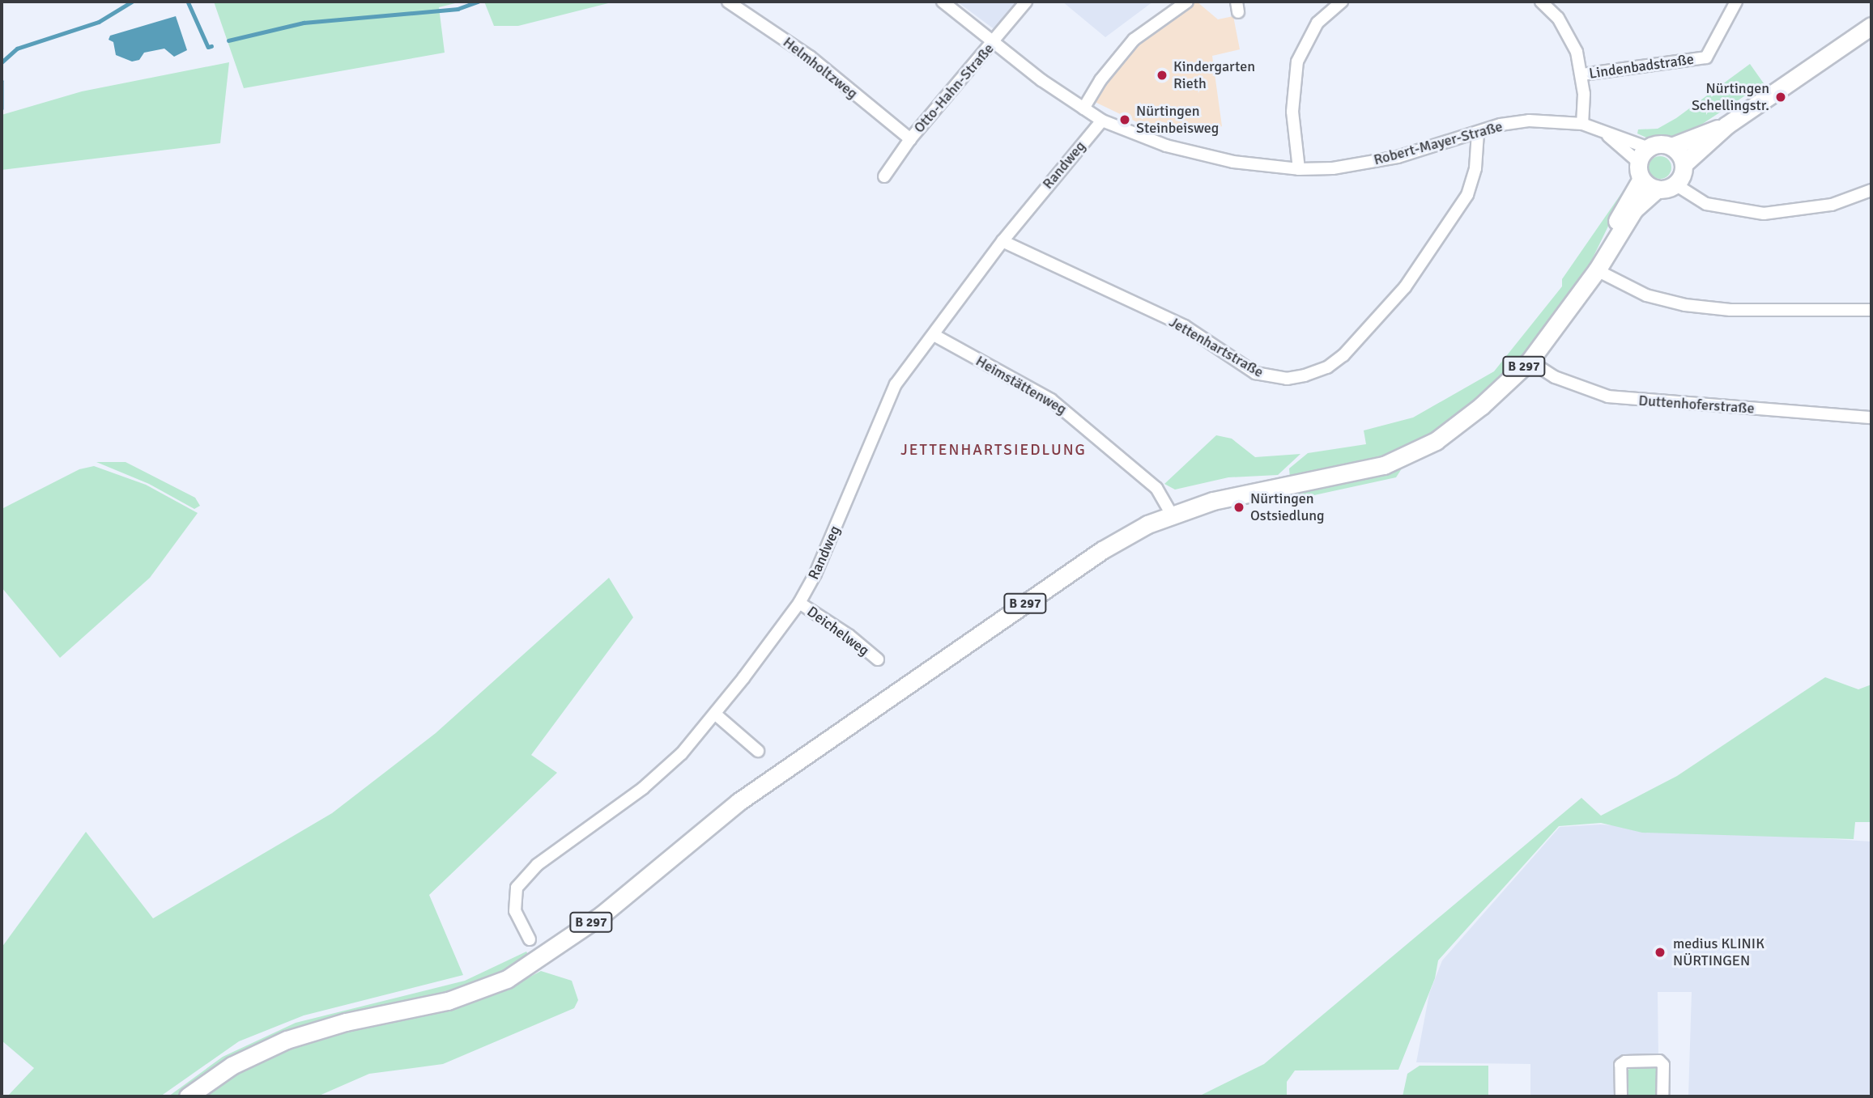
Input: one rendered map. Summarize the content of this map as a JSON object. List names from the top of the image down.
{
  "streets": {
    "main road": ["B 297"],
    "street": [
      "Lindenbadstraße",
      "Helmholtzweg",
      "Otto-Hahn-Straße",
      "Robert-Mayer-Straße",
      "Randweg",
      "Jettenhartstraße",
      "Heimstättenweg",
      "Duttenhoferstraße",
      "Deichelweg"
    ]
  },
  "crossings": [
    ["Helmholtzweg", "Otto-Hahn-Straße"],
    ["Otto-Hahn-Straße", "Robert-Mayer-Straße"],
    ["Robert-Mayer-Straße", "Randweg"],
    ["Robert-Mayer-Straße", "Jettenhartstraße"],
    ["Robert-Mayer-Straße", "B 297"],
    ["Randweg", "Jettenhartstraße"],
    ["Randweg", "Heimstättenweg"],
    ["Randweg", "Deichelweg"],
    ["B 297", "Heimstättenweg"],
    ["B 297", "Duttenhoferstraße"]
  ],
  "districts": ["JETTENHARTSIEDLUNG"],
  "places": [
    "Kindergarten Rieth",
    "Nürtingen Schellingstr.",
    "Nürtingen Steinbeisweg",
    "Nürtingen Ostsiedlung",
    "medius KLINIK NÜRTINGEN"
  ]
}
